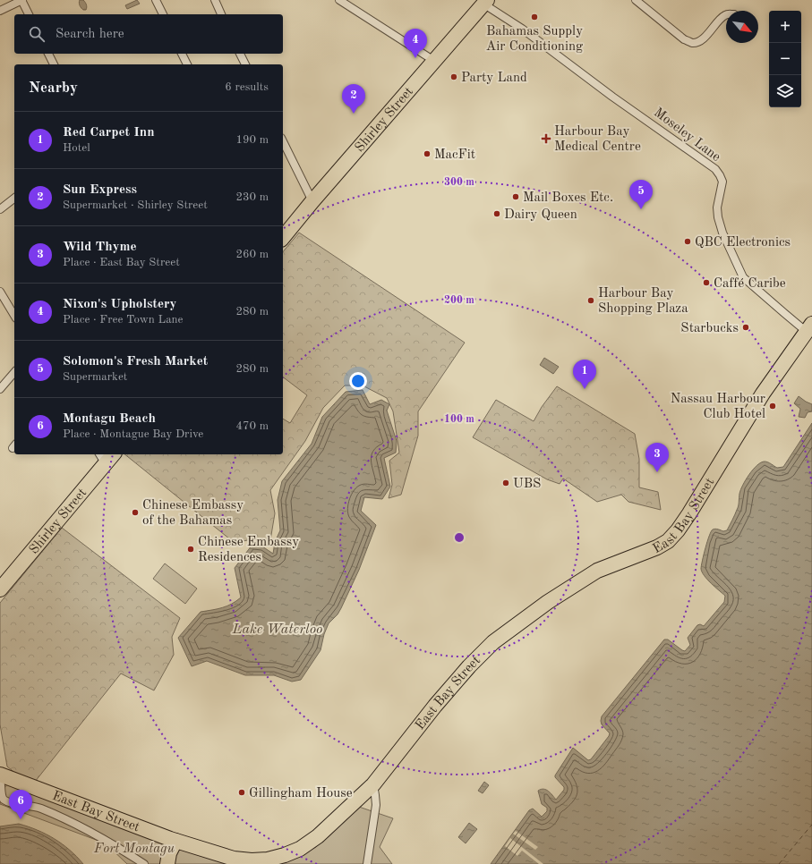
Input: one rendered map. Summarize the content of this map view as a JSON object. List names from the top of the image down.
{
  "streets": {
    "highway": ["Shirley Street", "East Bay Street"],
    "street": ["Moseley Lane"]
  },
  "crossings": [
    ["Shirley Street", "Moseley Lane"],
    ["Moseley Lane", "East Bay Street"]
  ],
  "water": ["Lake Waterloo"],
  "parks": ["Fort Montagu"],
  "places": {
    "other": [
      "Bahamas Supply Air Conditioning",
      "Party Land",
      "MacFit",
      "Mail Boxes Etc.",
      "Dairy Queen",
      "QBC Electronics",
      "Caffé Caribe",
      "Harbour Bay Shopping Plaza",
      "Starbucks",
      "Nassau Harbour Club Hotel",
      "UBS",
      "Chinese Embassy of the Bahamas",
      "Chinese Embassy Residences",
      "Gillingham House"
    ],
    "health": ["Harbour Bay Medical Centre"]
  },
  "north": "bottom right",
  "page": {
    "map_buttons": ["+", "−"],
    "search": "Search here",
    "pins": [
      "4",
      "2",
      "5",
      "1",
      "3",
      "6"
    ],
    "heading": ["Nearby", "6 results"],
    "list": [
      {
        "mark": "1",
        "name": "Red Carpet Inn",
        "note": "Hotel",
        "value": "190 m"
      },
      {
        "mark": "2",
        "name": "Sun Express",
        "note": "Supermarket · Shirley Street",
        "value": "230 m"
      },
      {
        "mark": "3",
        "name": "Wild Thyme",
        "note": "Place · East Bay Street",
        "value": "260 m"
      },
      {
        "mark": "4",
        "name": "Nixon's Upholstery",
        "note": "Place · Free Town Lane",
        "value": "280 m"
      },
      {
        "mark": "5",
        "name": "Solomon's Fresh Market",
        "note": "Supermarket",
        "value": "280 m"
      },
      {
        "mark": "6",
        "name": "Montagu Beach",
        "note": "Place · Montague Bay Drive",
        "value": "470 m"
      }
    ]
  },
  "rings": ["300 m", "200 m", "100 m"]
}
